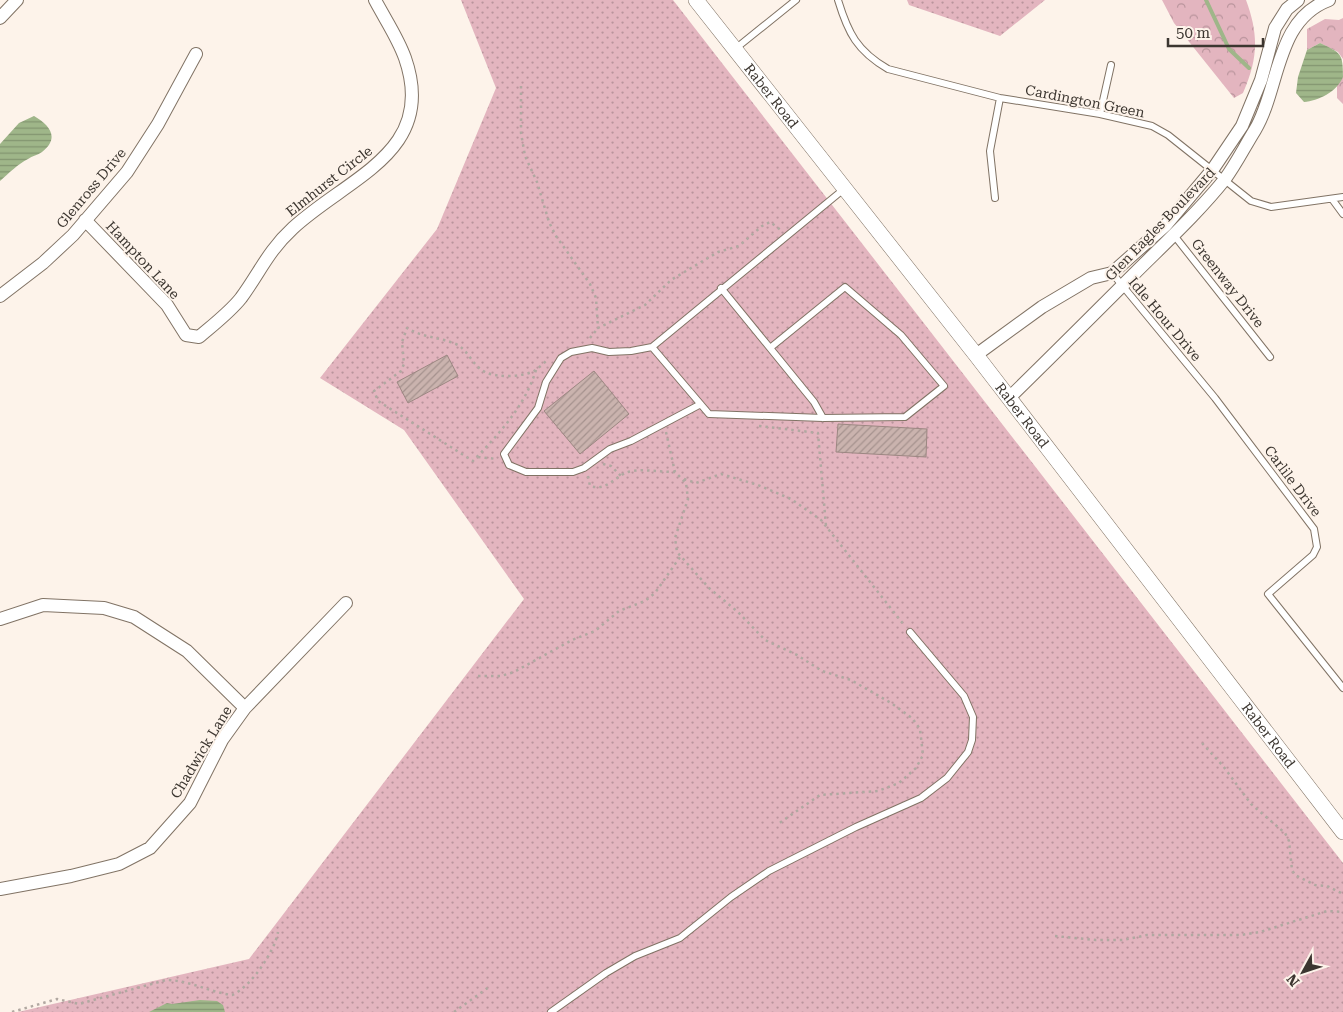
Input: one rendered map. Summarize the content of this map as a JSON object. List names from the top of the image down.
{
  "streets": {
    "street": [
      "Raber Road",
      "Elmhurst Circle",
      "Glenross Drive",
      "Glen Eagles Boulevard",
      "Hampton Lane",
      "Chadwick Lane"
    ],
    "lane": [
      "Cardington Green",
      "Greenway Drive",
      "Idle Hour Drive",
      "Carlile Drive"
    ]
  },
  "crossings": [
    ["Raber Road", "Glen Eagles Boulevard"],
    ["Cardington Green", "Glen Eagles Boulevard"],
    ["Elmhurst Circle", "Hampton Lane"],
    ["Glenross Drive", "Hampton Lane"],
    ["Glen Eagles Boulevard", "Greenway Drive"],
    ["Glen Eagles Boulevard", "Idle Hour Drive"],
    ["Idle Hour Drive", "Carlile Drive"]
  ],
  "scale_bar": "50 m",
  "north": "bottom left"
}
